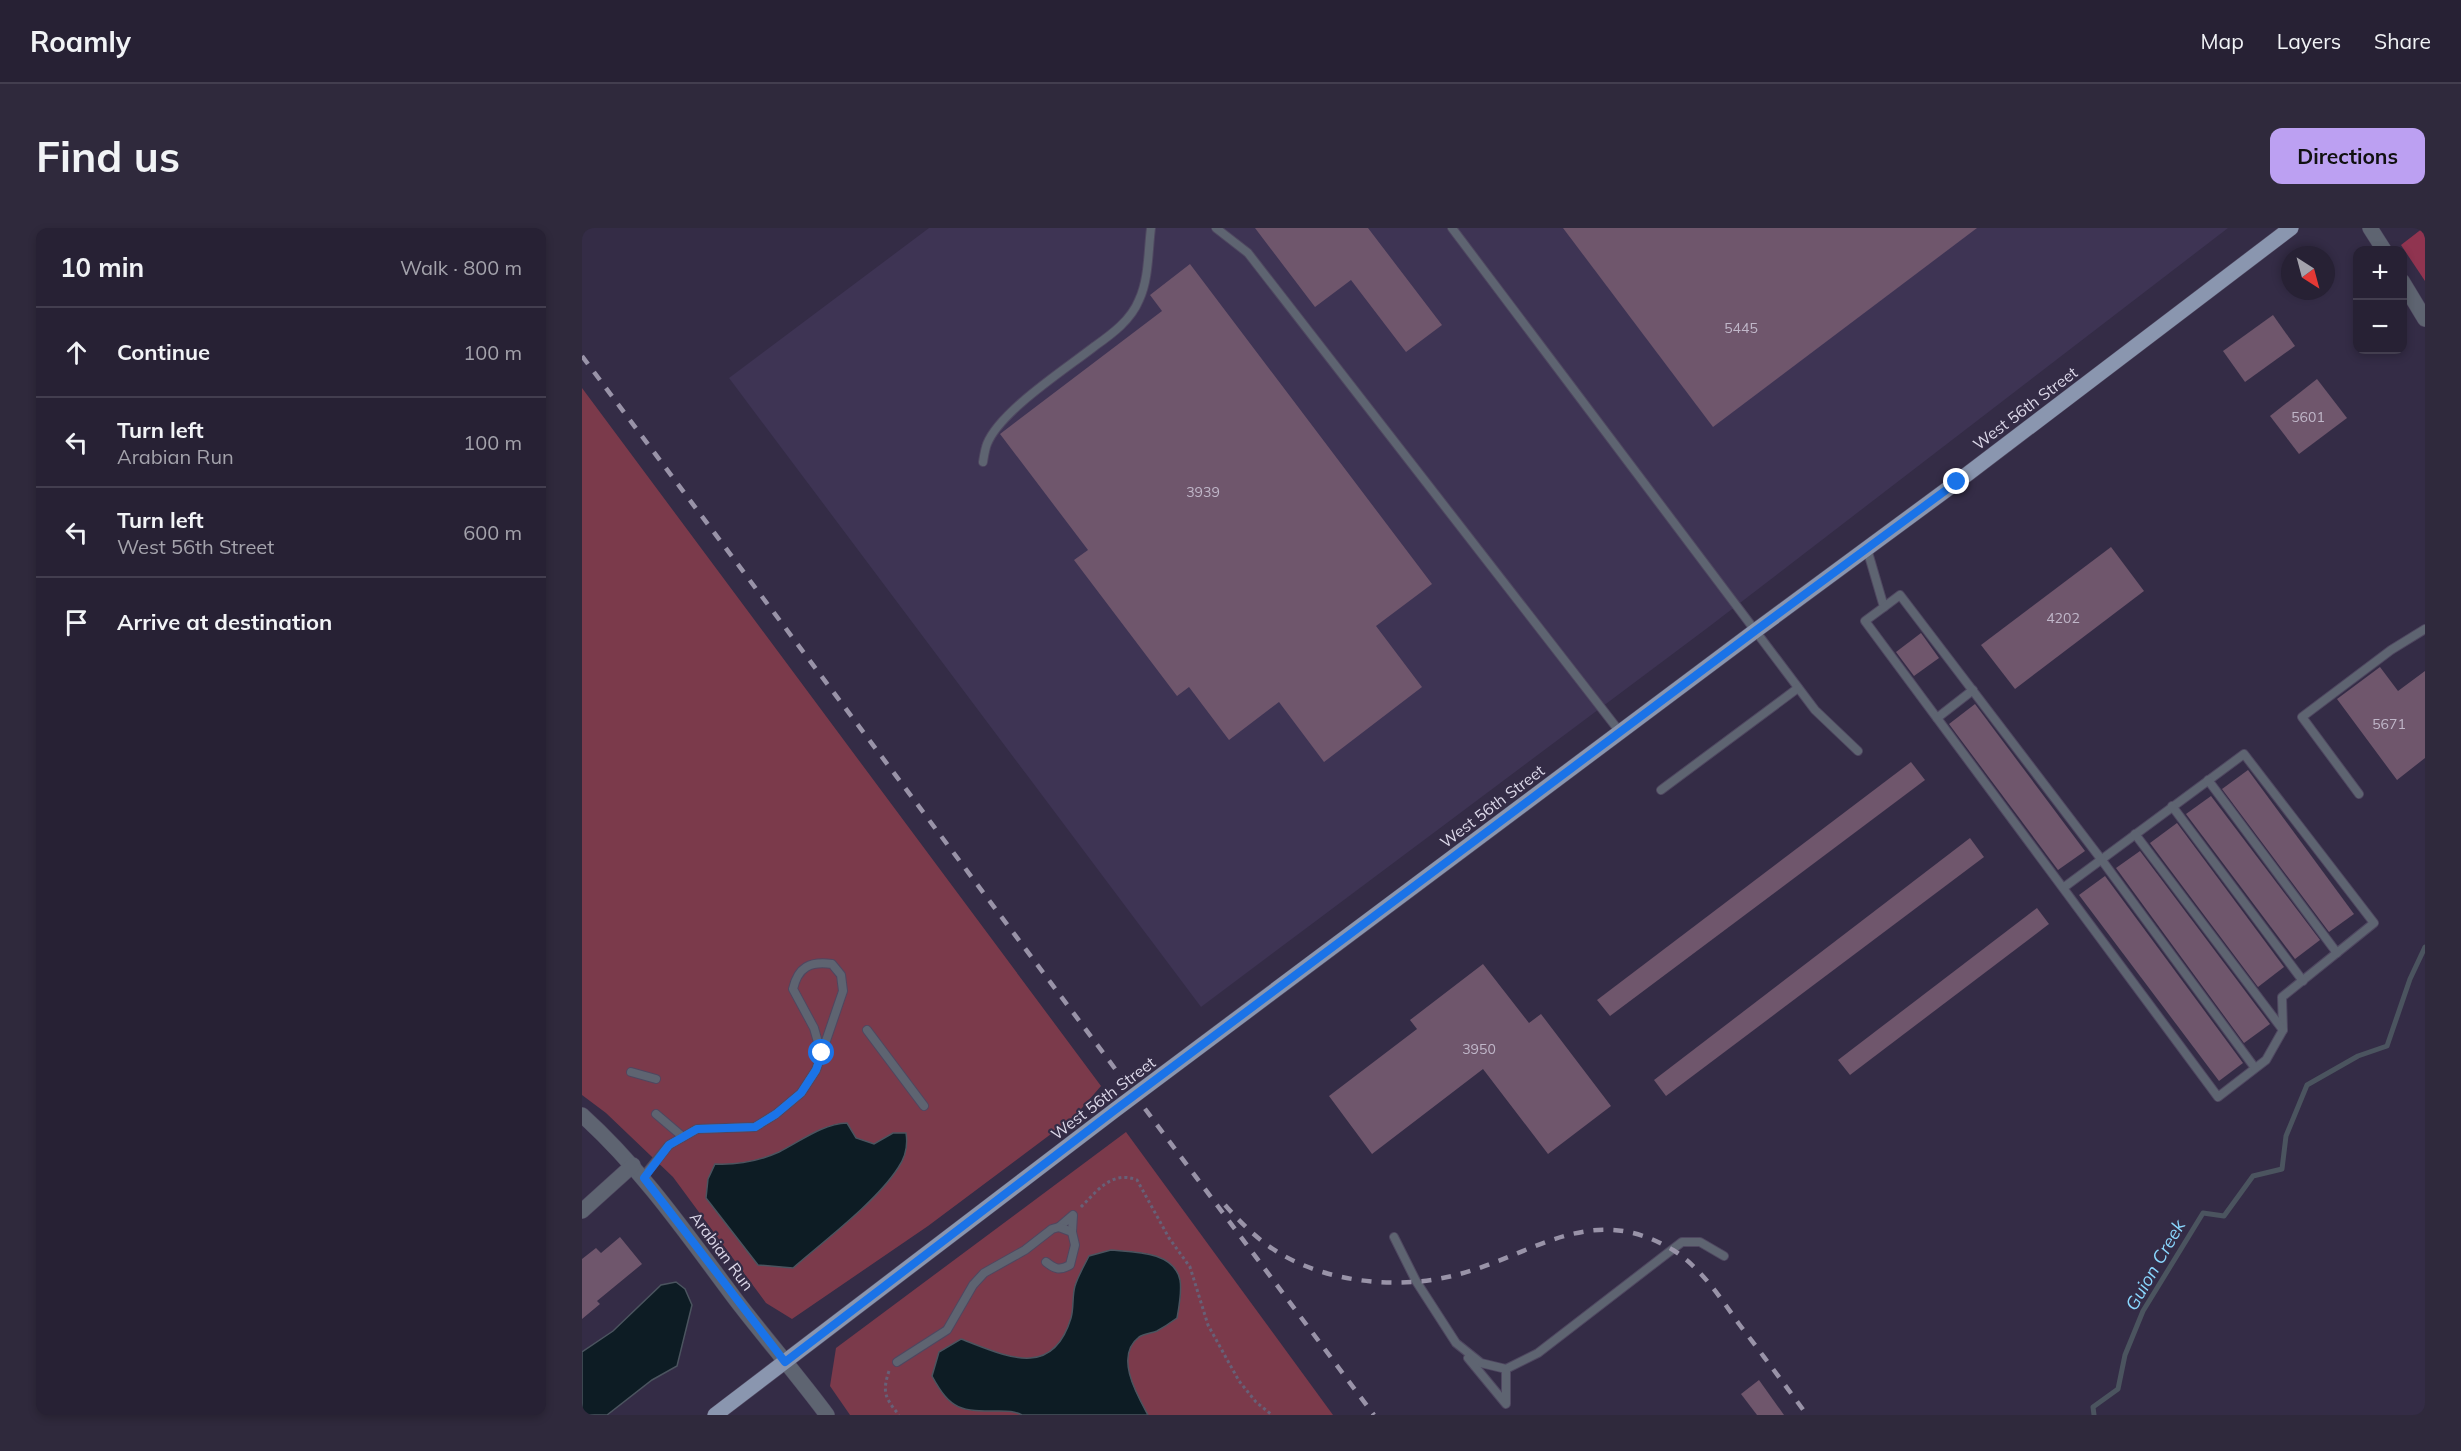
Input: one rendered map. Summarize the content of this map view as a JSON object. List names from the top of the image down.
{
  "streets": {
    "main road": ["West 56th Street"],
    "street": ["Arabian Run"]
  },
  "crossings": [
    ["West 56th Street", "Arabian Run"]
  ],
  "water": ["Guion Creek"],
  "house_numbers": [
    "5445",
    "5601",
    "3939",
    "4202",
    "5671",
    "3950"
  ],
  "north": "bottom right",
  "page": {
    "header": "Roamly",
    "nav": ["Map", "Layers", "Share"],
    "buttons": "Directions",
    "title": "Find us",
    "heading": ["10 min", "Walk · 800 m"],
    "map_buttons": ["+", "−"],
    "list": [
      ["Continue", "100 m"],
      ["Turn left", "Arabian Run", "100 m"],
      ["Turn left", "West 56th Street", "600 m"],
      "Arrive at destination"
    ]
  }
}
